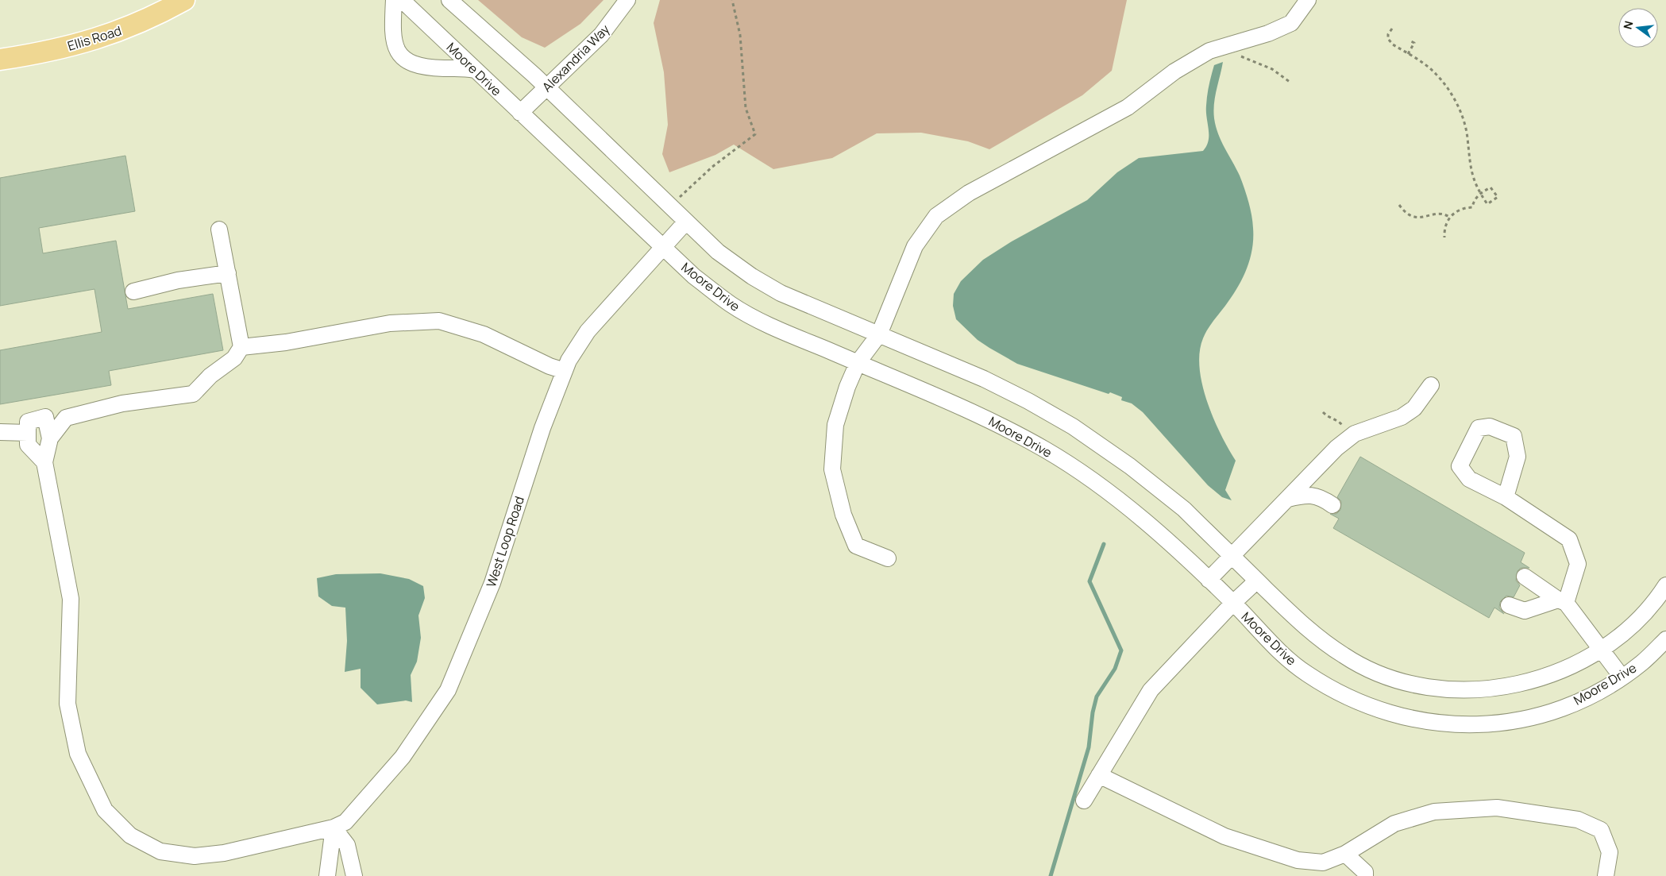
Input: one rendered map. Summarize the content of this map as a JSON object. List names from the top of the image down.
{
  "streets": {
    "main road": ["Ellis Road"],
    "street": ["Alexandria Way", "Moore Drive", "West Loop Road"]
  },
  "crossings": [
    ["Alexandria Way", "Moore Drive"],
    ["Moore Drive", "West Loop Road"]
  ],
  "north": "left"
}
